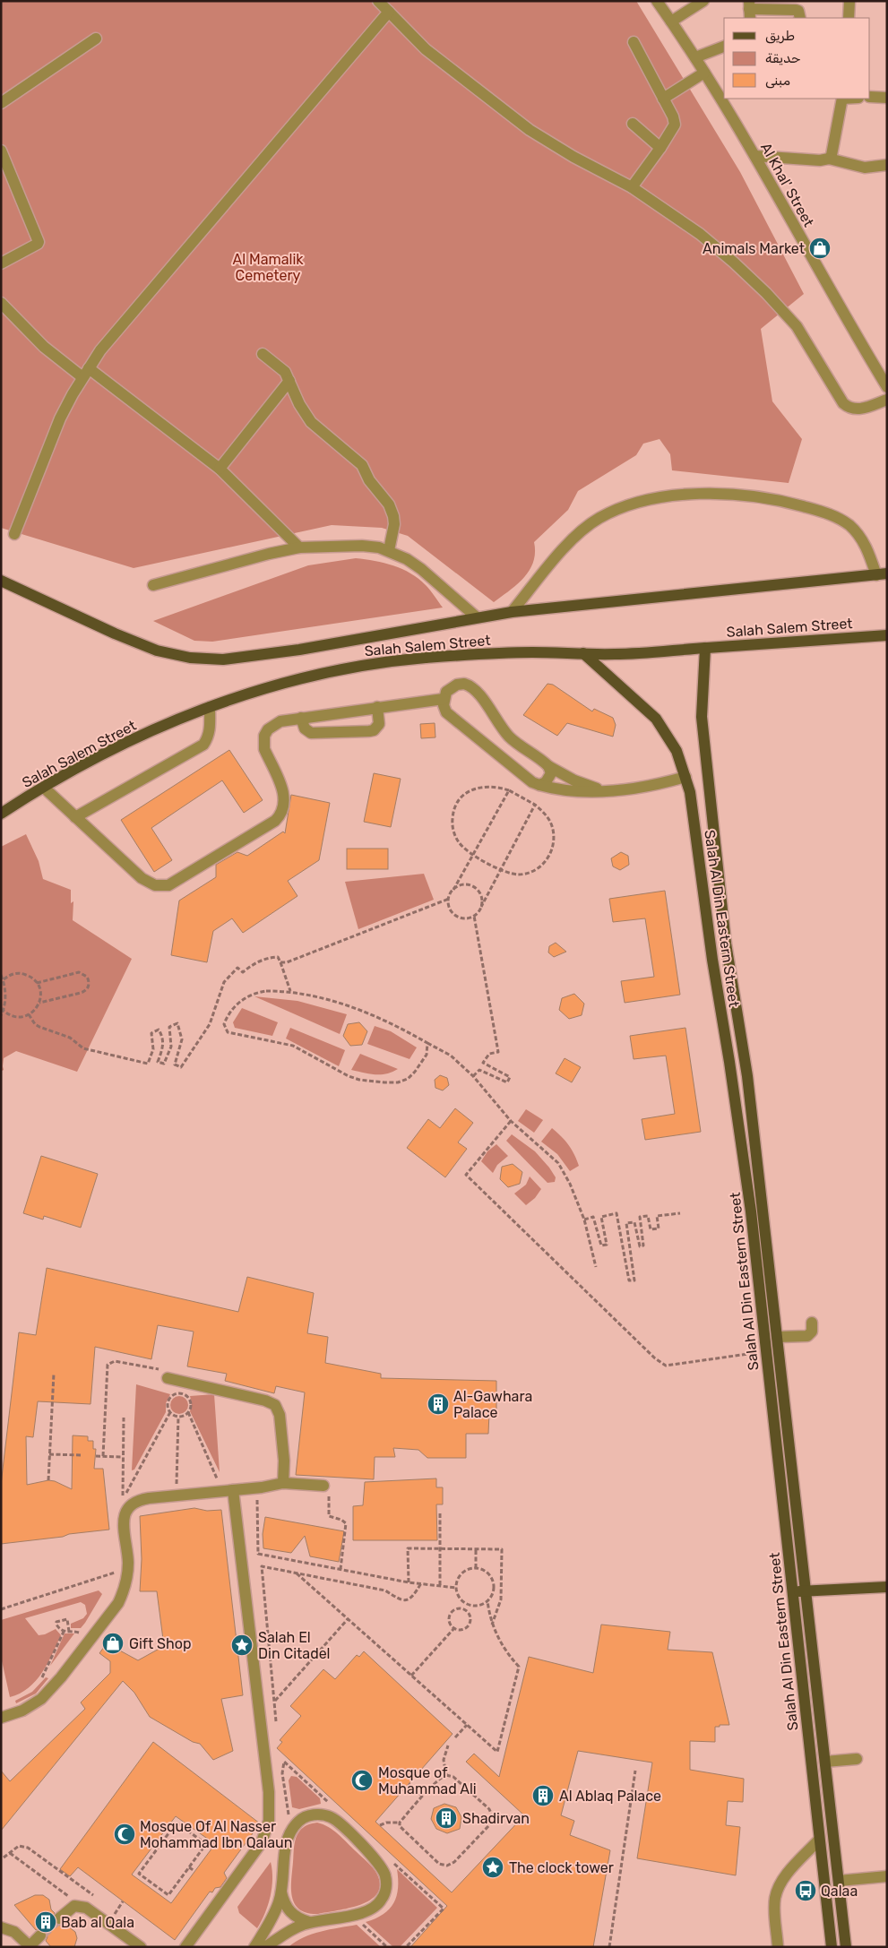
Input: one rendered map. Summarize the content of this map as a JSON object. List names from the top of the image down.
{
  "streets": {
    "main road": ["Salah Salem Street", "Salah Al Din Eastern Street"],
    "street": ["Al Khal' Street"]
  },
  "crossings": [
    ["Salah Salem Street", "Salah Al Din Eastern Street"]
  ],
  "parks": ["Al Mamalik Cemetery"],
  "places": {
    "shop": ["Animals Market", "Gift Shop"],
    "building": [
      "Al-Gawhara Palace",
      "Al Ablaq Palace",
      "Shadirvan",
      "Bab al Qala"
    ],
    "place": ["Salah El Din Citadel", "The clock tower"],
    "mosque": ["Mosque of Muhammad Ali", "Mosque Of Al Nasser Mohammad Ibn Qalaun"],
    "bus stop": ["Qalaa"]
  },
  "legend": ["طريق", "حديقة", "مبنى"]
}
